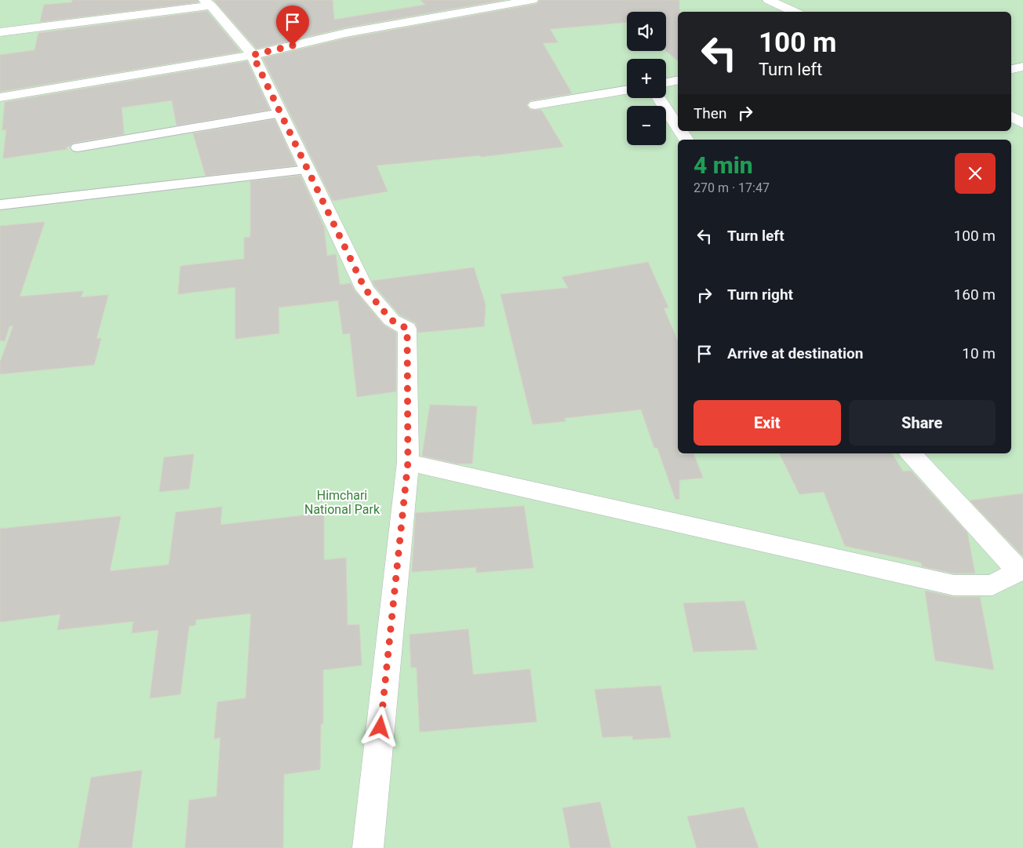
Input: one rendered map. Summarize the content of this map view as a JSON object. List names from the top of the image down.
{
  "parks": ["Himchari National Park"],
  "page": {
    "map_buttons": ["+", "−"],
    "turn": ["100 m", "Turn left"],
    "then": "Then",
    "heading": ["4 min", "270 m · 17:47"],
    "list": [
      {
        "name": "Turn left",
        "value": "100 m"
      },
      {
        "name": "Turn right",
        "value": "160 m"
      },
      {
        "name": "Arrive at destination",
        "value": "10 m"
      }
    ],
    "buttons": ["Exit", "Share"]
  }
}
